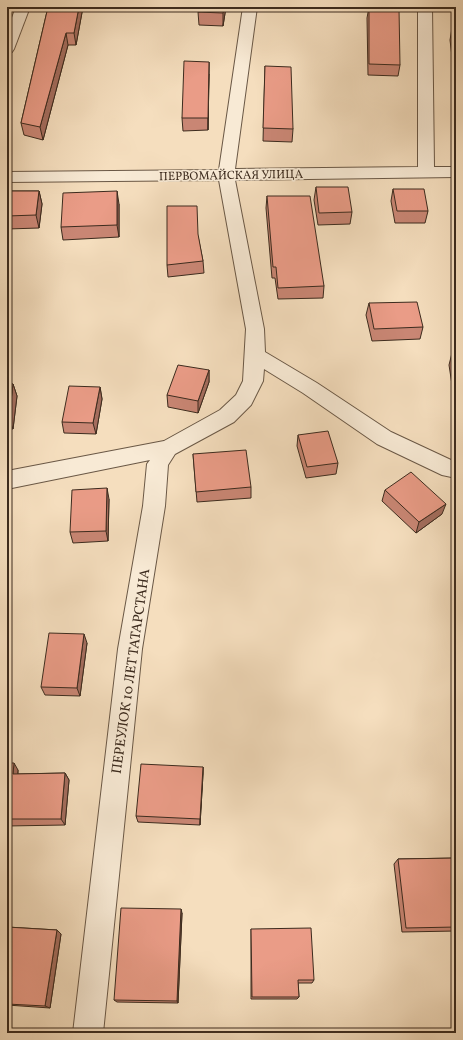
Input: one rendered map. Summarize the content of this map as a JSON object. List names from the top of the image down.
{
  "streets": {
    "street": ["ПЕРВОМАЙСКАЯ УЛИЦА", "ПЕРЕУЛОК 10 ЛЕТ ТАТАРСТАНА"]
  }
}
